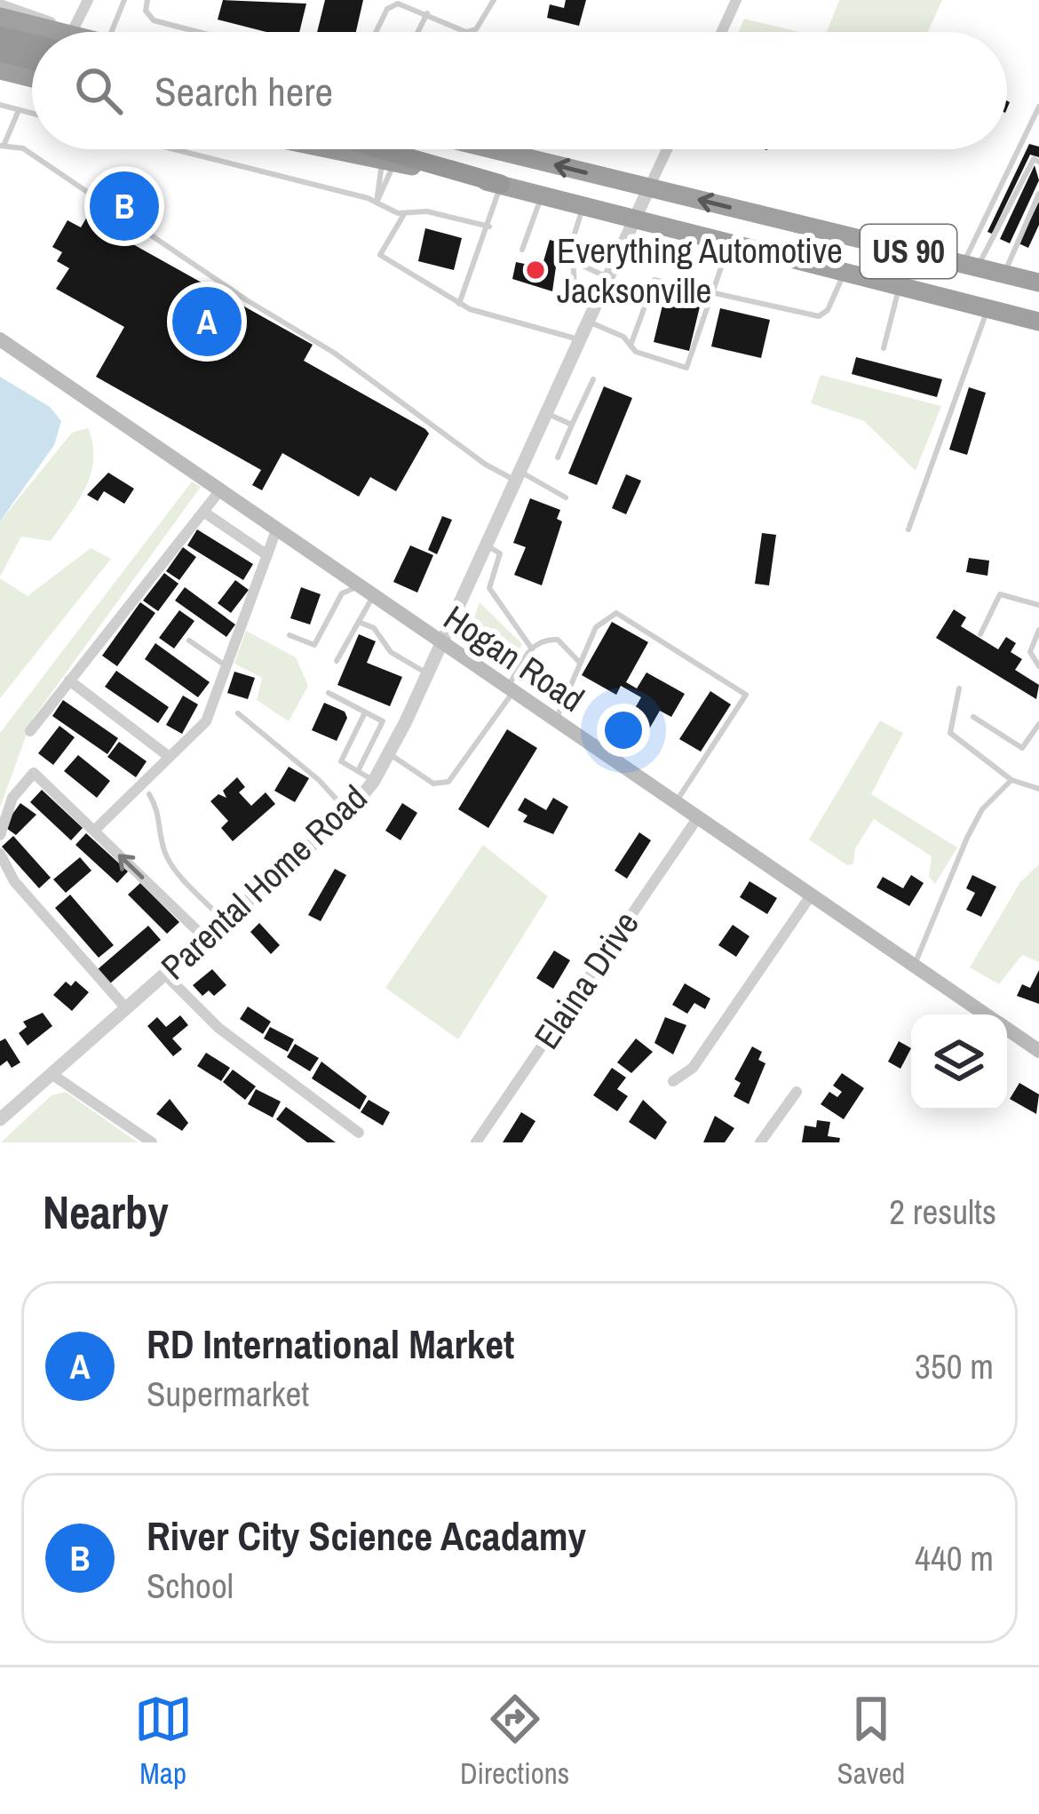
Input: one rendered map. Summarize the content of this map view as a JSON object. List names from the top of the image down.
{
  "streets": {
    "highway": ["US 90"],
    "main road": ["Hogan Road"],
    "street": ["Parental Home Road", "Elaina Drive"]
  },
  "crossings": [
    ["US 90", "Parental Home Road"],
    ["Hogan Road", "Parental Home Road"],
    ["Hogan Road", "Elaina Drive"]
  ],
  "places": ["Everything Automotive Jacksonville"],
  "page": {
    "search": "Search here",
    "pins": ["B", "A"],
    "heading": ["Nearby", "2 results"],
    "list": [
      {
        "mark": "A",
        "name": "RD International Market",
        "note": "Supermarket",
        "value": "350 m"
      },
      {
        "mark": "B",
        "name": "River City Science Acadamy",
        "note": "School",
        "value": "440 m"
      }
    ],
    "nav": ["Map", "Directions", "Saved"]
  }
}
